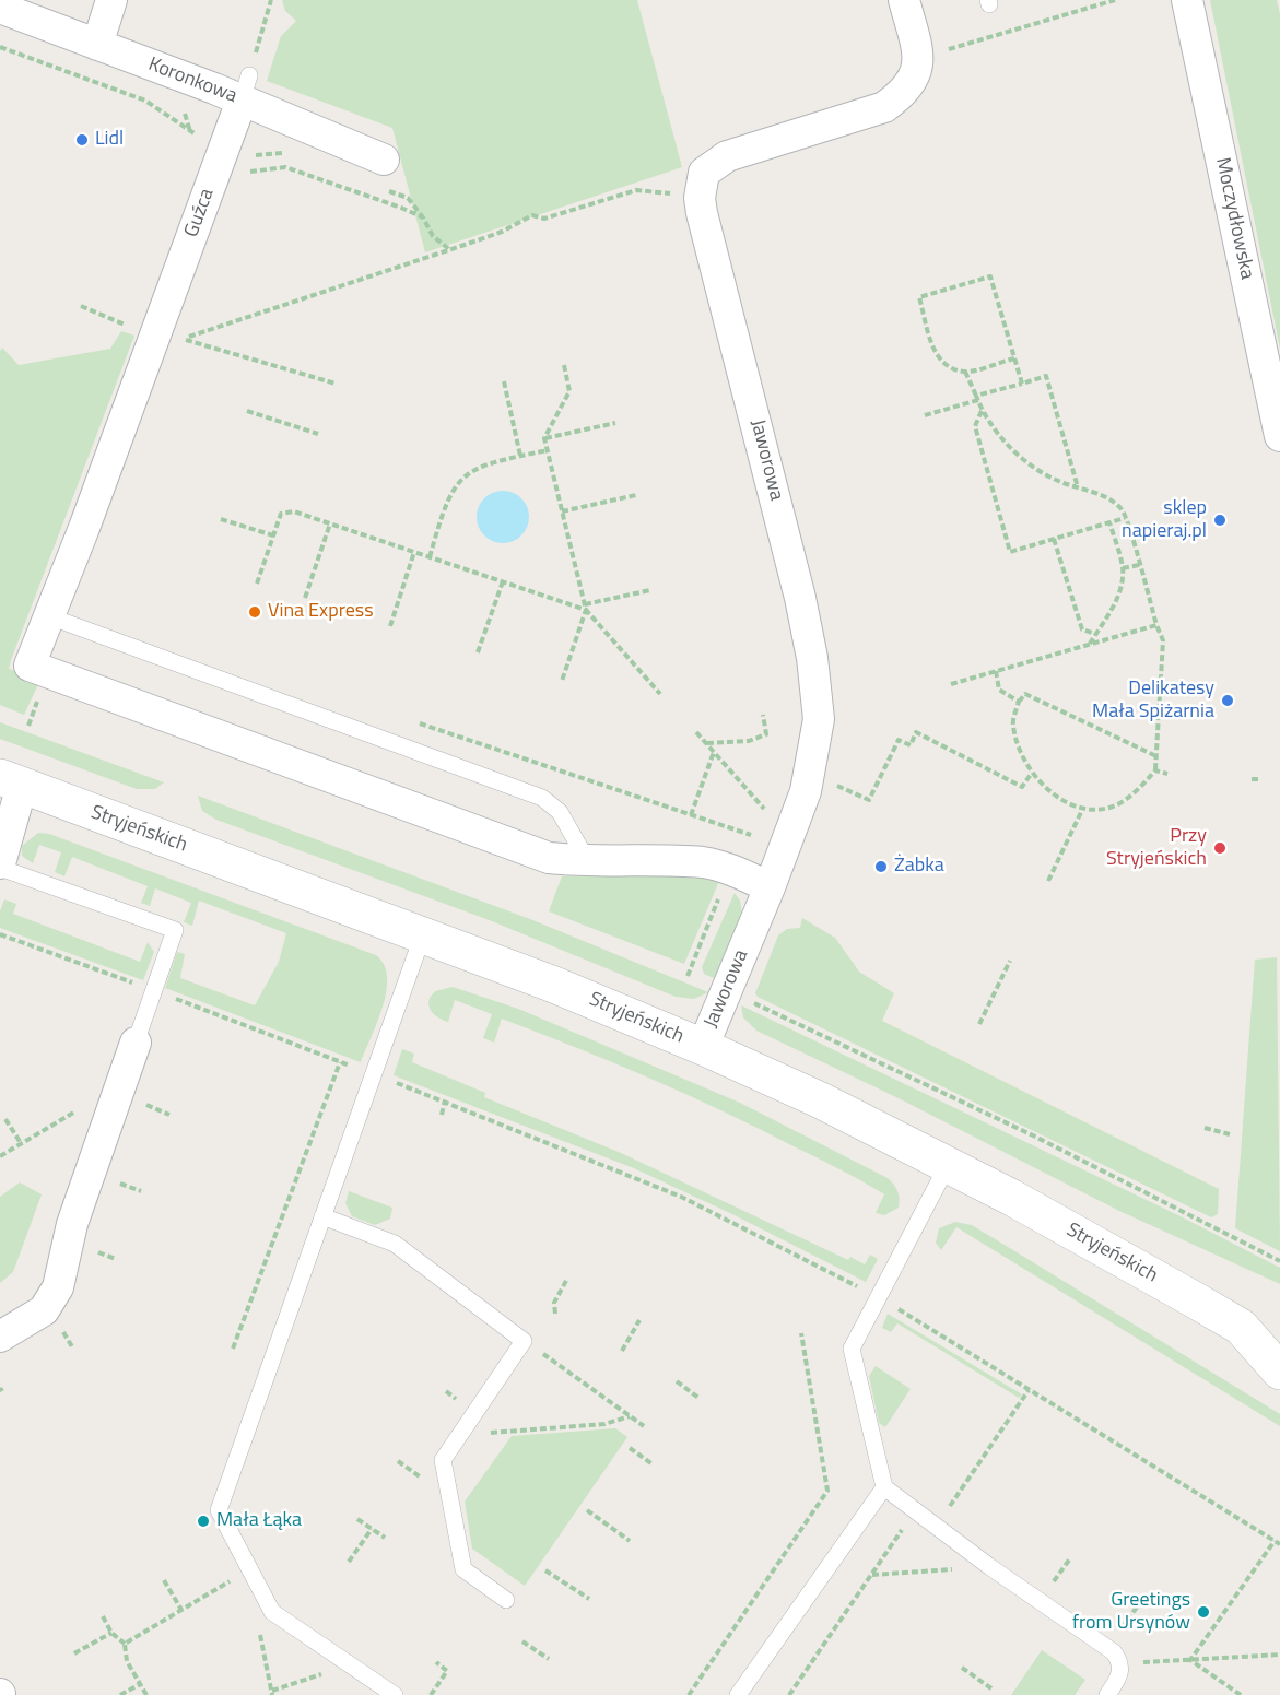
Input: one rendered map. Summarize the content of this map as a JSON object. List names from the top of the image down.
{
  "streets": {
    "street": [
      "Koronkowa",
      "Guźca",
      "Moczydłowska",
      "Jaworowa",
      "Stryjeńskich"
    ]
  },
  "crossings": [
    ["Koronkowa", "Guźca"],
    ["Jaworowa", "Stryjeńskich"]
  ],
  "places": [
    "Lidl",
    "sklep napieraj.pl",
    "Vina Express",
    "Delikatesy Mała Spiżarnia",
    "Przy Stryjeńskich",
    "Żabka",
    "Mała Łąka",
    "Greetings from Ursynów"
  ]
}
